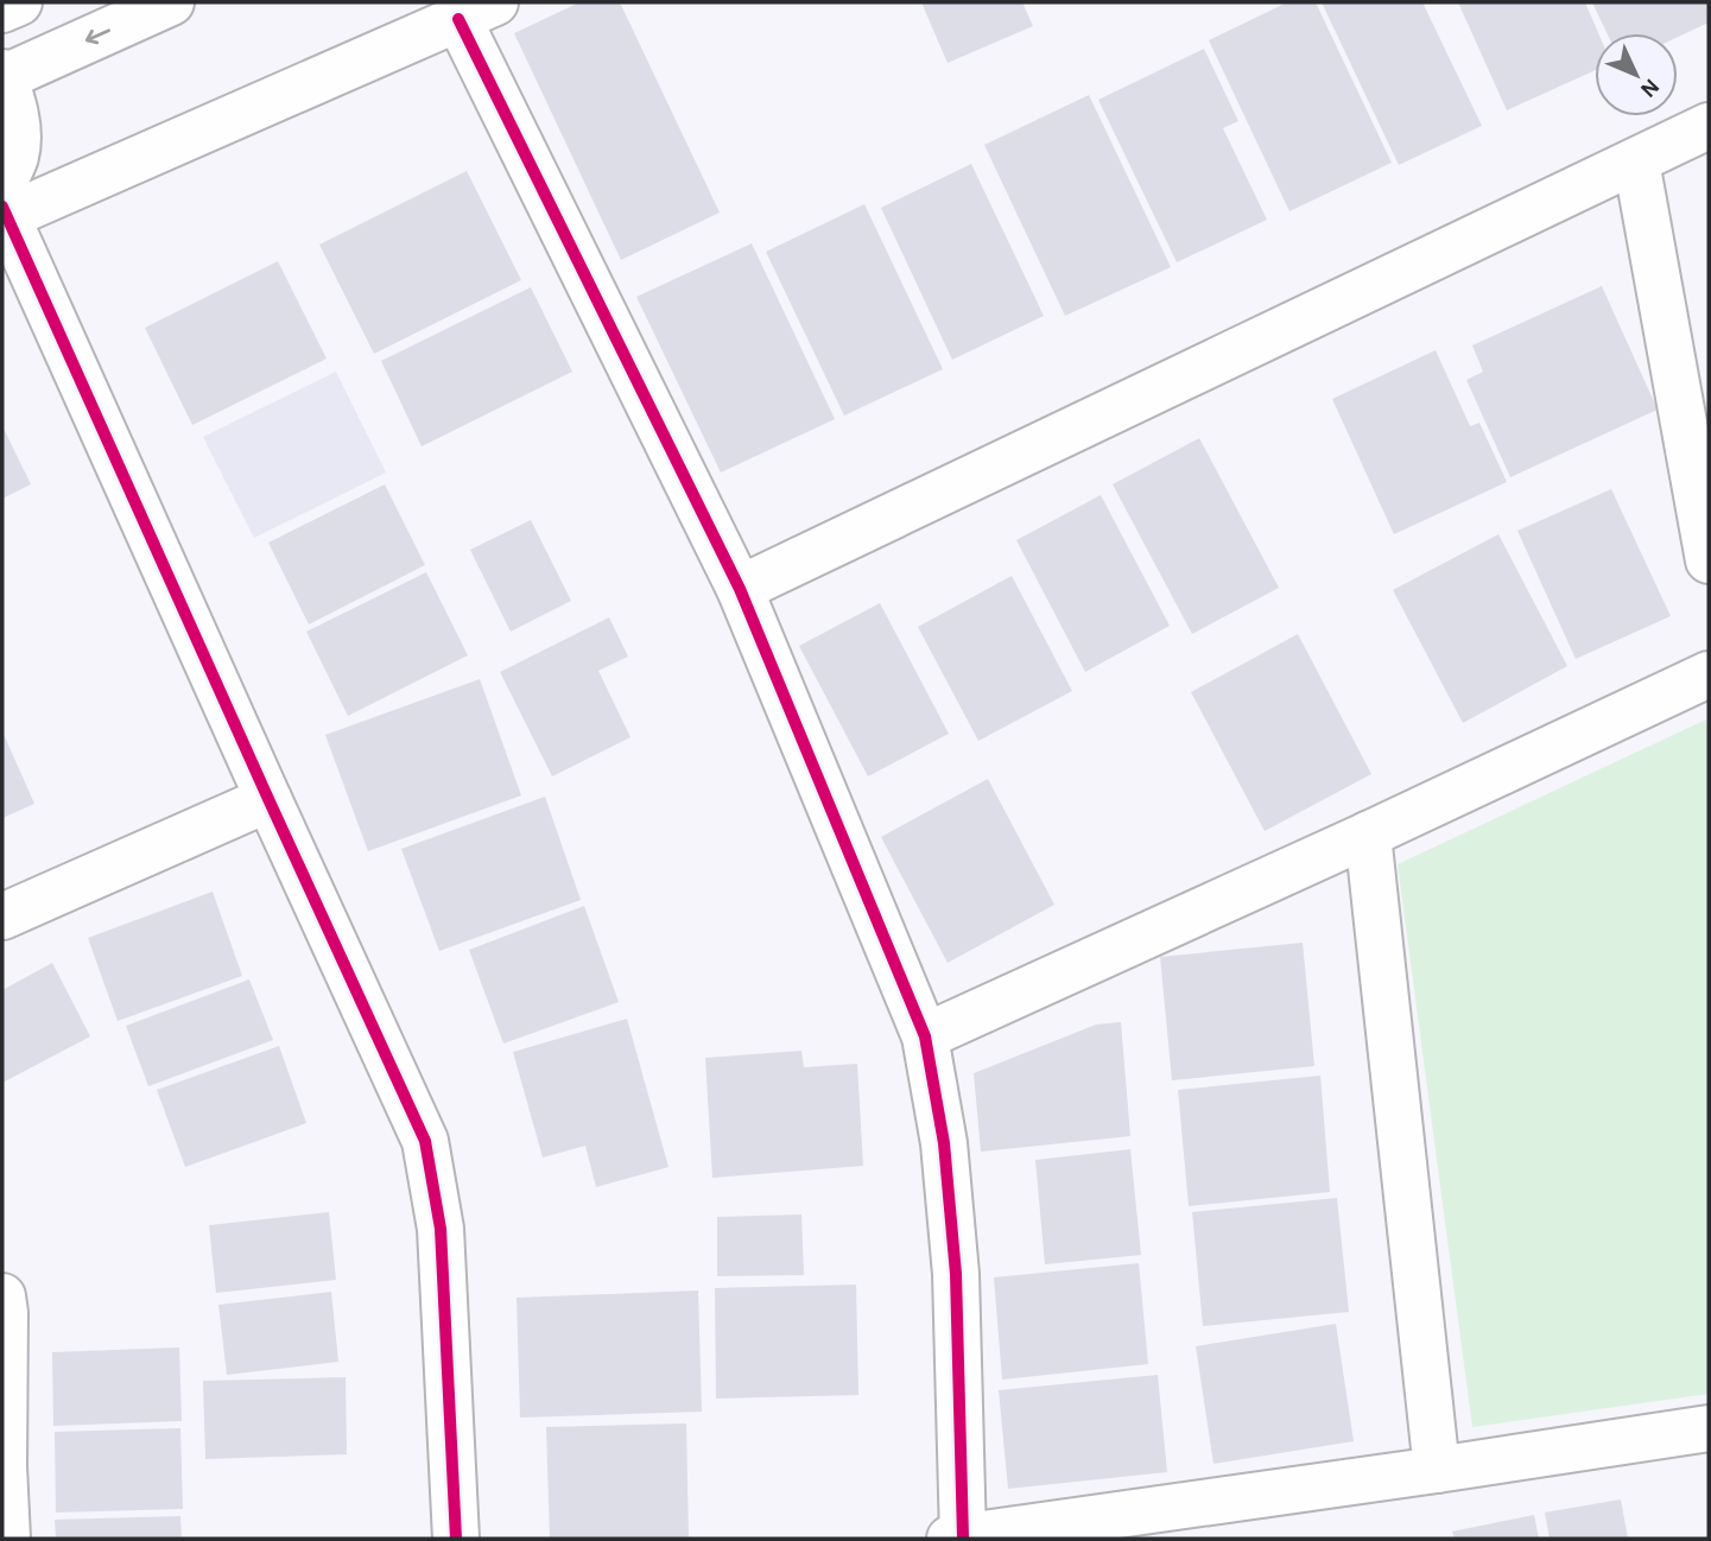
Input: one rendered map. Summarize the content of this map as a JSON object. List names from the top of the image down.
{
  "north": "bottom right"
}
